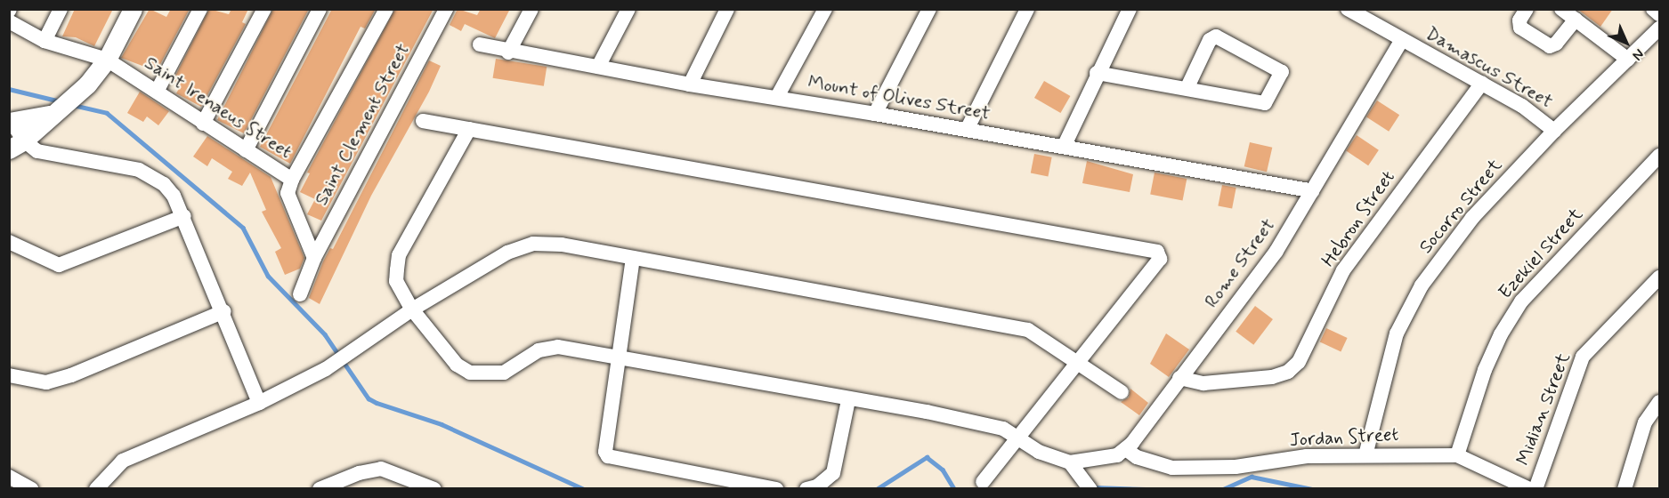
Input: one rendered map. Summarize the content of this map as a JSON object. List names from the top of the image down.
{
  "streets": {
    "street": [
      "Damascus Street",
      "Mount of Olives Street",
      "Saint Irenaeus Street",
      "Saint Clement Street",
      "Socorro Street",
      "Hebron Street",
      "Ezekiel Street",
      "Rome Street",
      "Midian Street",
      "Jordan Street"
    ]
  },
  "crossings": [
    ["Damascus Street", "Socorro Street"],
    ["Damascus Street", "Hebron Street"],
    ["Damascus Street", "Rome Street"],
    ["Mount of Olives Street", "Rome Street"],
    ["Saint Irenaeus Street", "Saint Clement Street"],
    ["Socorro Street", "Jordan Street"],
    ["Hebron Street", "Rome Street"],
    ["Ezekiel Street", "Jordan Street"],
    ["Rome Street", "Jordan Street"]
  ],
  "north": "bottom right"
}
